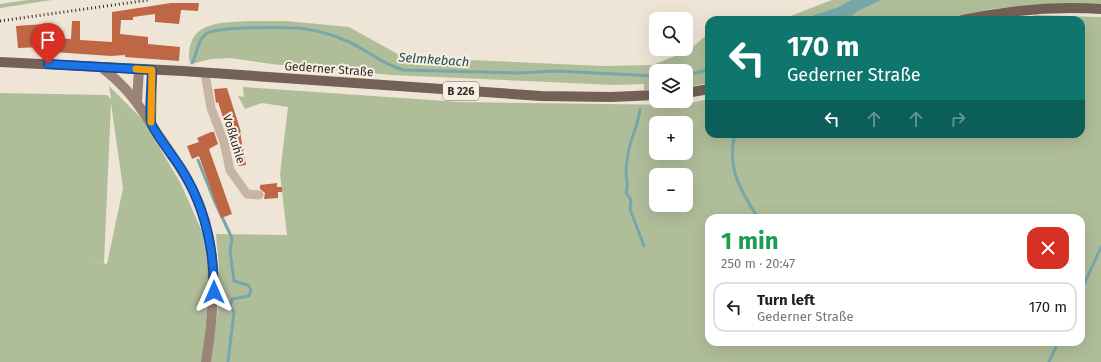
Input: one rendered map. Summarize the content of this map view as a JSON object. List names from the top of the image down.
{
  "streets": {
    "main road": ["Gederner Straße", "B 226"],
    "street": ["Voßkuhle"]
  },
  "crossings": [
    ["Gederner Straße", "Voßkuhle"]
  ],
  "water": ["Selmkebach"],
  "page": {
    "map_buttons": ["+", "−"],
    "turn": ["170 m", "Gederner Straße"],
    "heading": ["1 min", "250 m · 20:47"],
    "list": [
      {
        "name": "Turn left",
        "note": "Gederner Straße",
        "value": "170 m"
      }
    ]
  }
}
